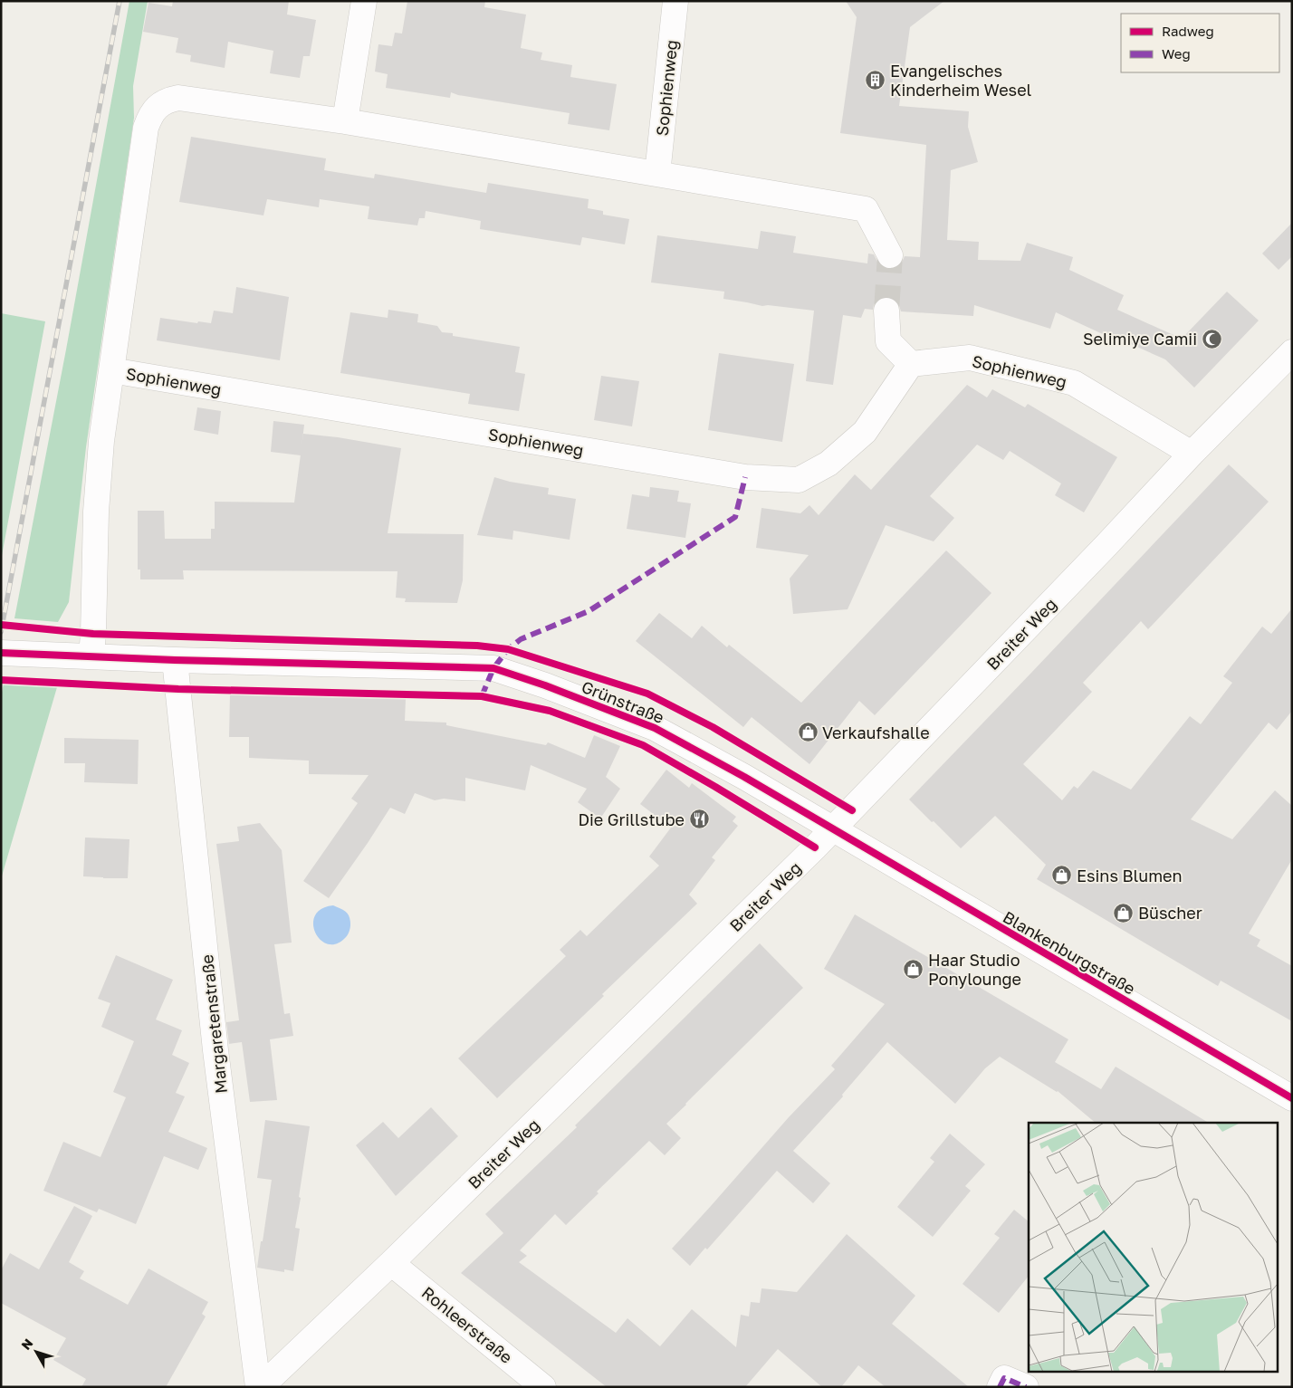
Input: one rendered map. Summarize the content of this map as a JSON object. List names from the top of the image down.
{
  "streets": {
    "street": [
      "Sophienweg",
      "Breiter Weg",
      "Grünstraße",
      "Blankenburgstraße",
      "Margaretenstraße",
      "Rohleerstraße"
    ]
  },
  "crossings": [
    ["Sophienweg", "Breiter Weg"],
    ["Sophienweg", "Grünstraße"],
    ["Breiter Weg", "Grünstraße"],
    ["Breiter Weg", "Blankenburgstraße"],
    ["Breiter Weg", "Margaretenstraße"],
    ["Breiter Weg", "Rohleerstraße"],
    ["Grünstraße", "Blankenburgstraße"],
    ["Grünstraße", "Margaretenstraße"]
  ],
  "places": {
    "building": ["Evangelisches Kinderheim Wesel"],
    "mosque": ["Selimiye Camii"],
    "shop": [
      "Verkaufshalle",
      "Esins Blumen",
      "Büscher",
      "Haar Studio Ponylounge"
    ],
    "restaurant": ["Die Grillstube"]
  },
  "legend": ["Radweg", "Weg"],
  "north": "top left"
}
